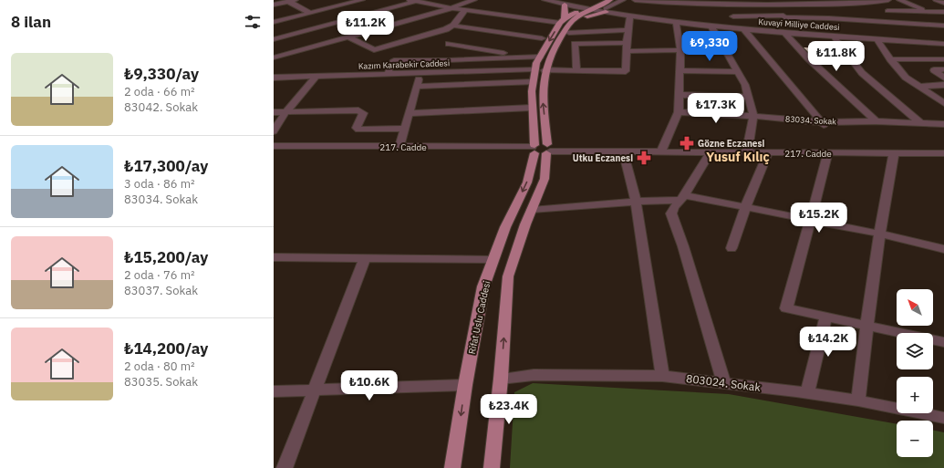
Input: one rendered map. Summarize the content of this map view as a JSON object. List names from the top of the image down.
{
  "streets": {
    "main road": ["Rifat Uslu Caddesi"],
    "street": [
      "Kuvayi Milliye Caddesi",
      "Kazım Karabekir Caddesi",
      "83034. Sokak",
      "217. Cadde",
      "803024. Sokak"
    ]
  },
  "crossings": [
    ["217. Cadde", "Rifat Uslu Caddesi"]
  ],
  "districts": ["Yusuf Kılıç"],
  "places": {
    "pharmacy": ["Gözne Eczanesi", "Utku Eczanesi"]
  },
  "north": "top left",
  "page": {
    "heading": "8 ilan",
    "price": [
      "₺11.2K",
      "₺9,330",
      "₺11.8K",
      "₺17.3K",
      "₺15.2K",
      "₺14.2K",
      "₺10.6K",
      "₺23.4K"
    ],
    "list": [
      {
        "name": "₺9,330/ay",
        "note": "2 oda · 66 m² · 83042. Sokak"
      },
      {
        "name": "₺17,300/ay",
        "note": "3 oda · 86 m² · 83034. Sokak"
      },
      {
        "name": "₺15,200/ay",
        "note": "2 oda · 76 m² · 83037. Sokak"
      },
      {
        "name": "₺14,200/ay",
        "note": "2 oda · 80 m² · 83035. Sokak"
      }
    ],
    "map_buttons": ["+", "−"]
  }
}
